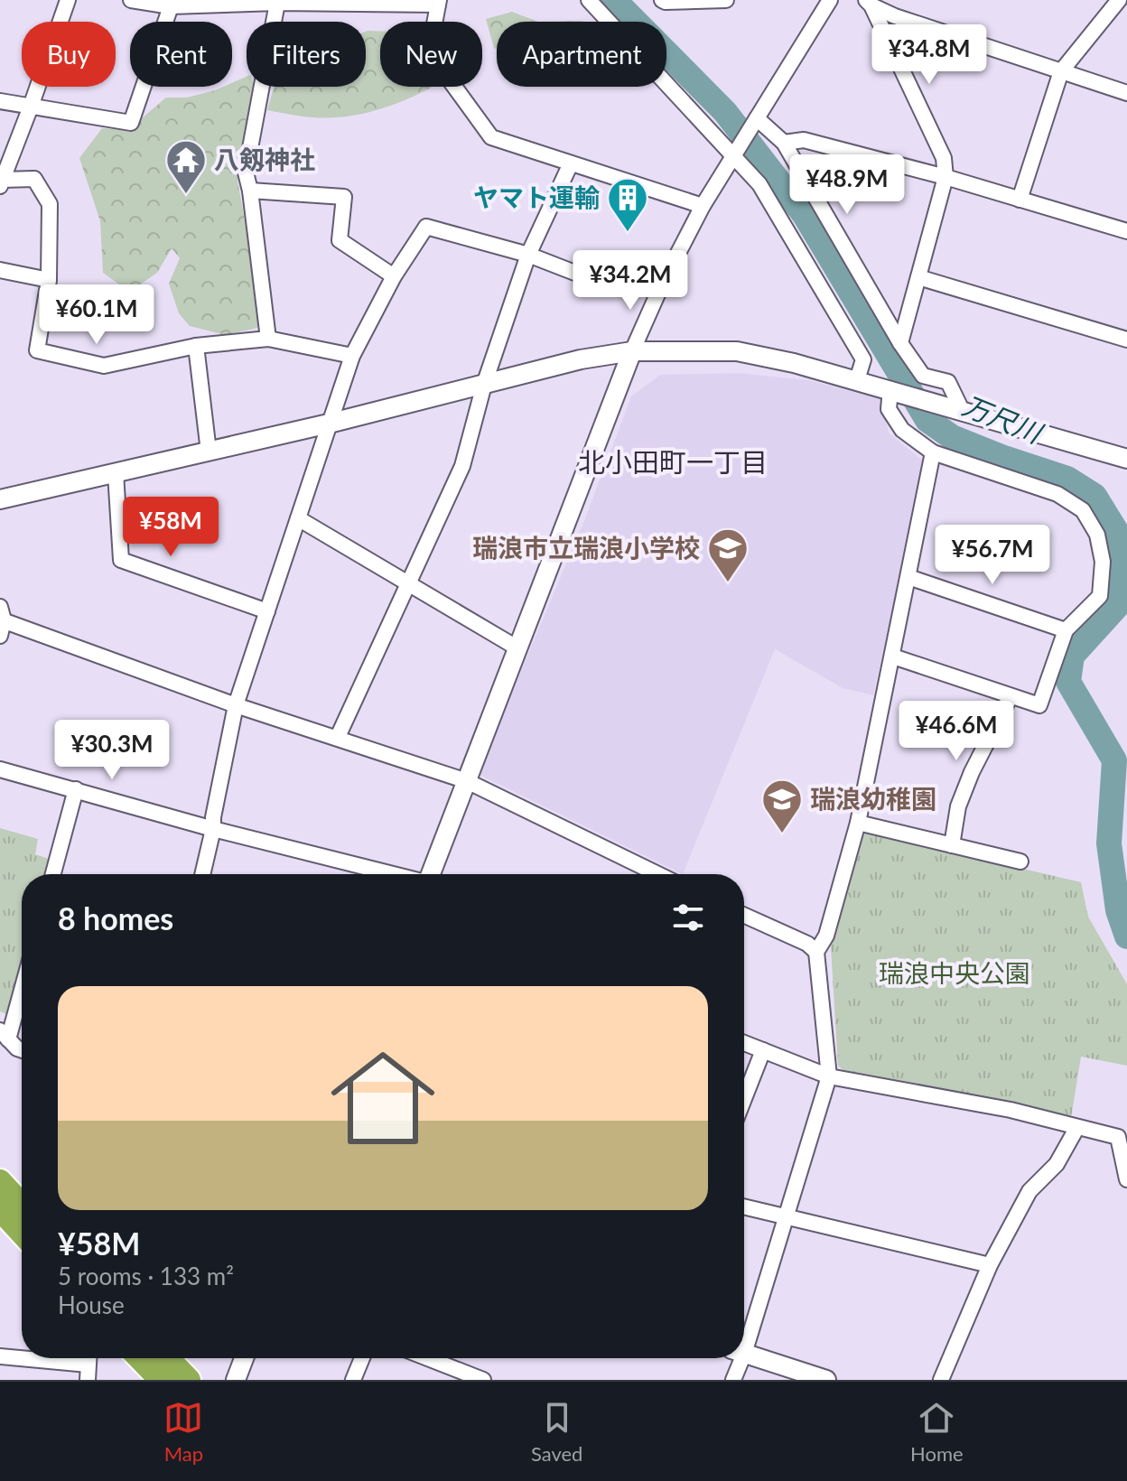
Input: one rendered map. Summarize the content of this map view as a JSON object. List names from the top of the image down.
{
  "districts": ["北小田町一丁目"],
  "water": ["万尺川"],
  "parks": ["瑞浪中央公園"],
  "places": {
    "temple": ["八剱神社"],
    "building": ["ヤマト運輸"],
    "school or university": ["瑞浪市立瑞浪小学校", "瑞浪幼稚園"]
  },
  "page": {
    "chip": [
      "Buy",
      "Rent",
      "Filters",
      "New",
      "Apartment"
    ],
    "price": [
      "¥34.8M",
      "¥48.9M",
      "¥34.2M",
      "¥60.1M",
      "¥58M",
      "¥56.7M",
      "¥46.6M",
      "¥30.3M"
    ],
    "heading": "8 homes",
    "list": [
      {
        "name": "¥58M",
        "note": "5 rooms · 133 m² · House"
      }
    ],
    "tabs": ["Map", "Saved", "Home"]
  }
}
